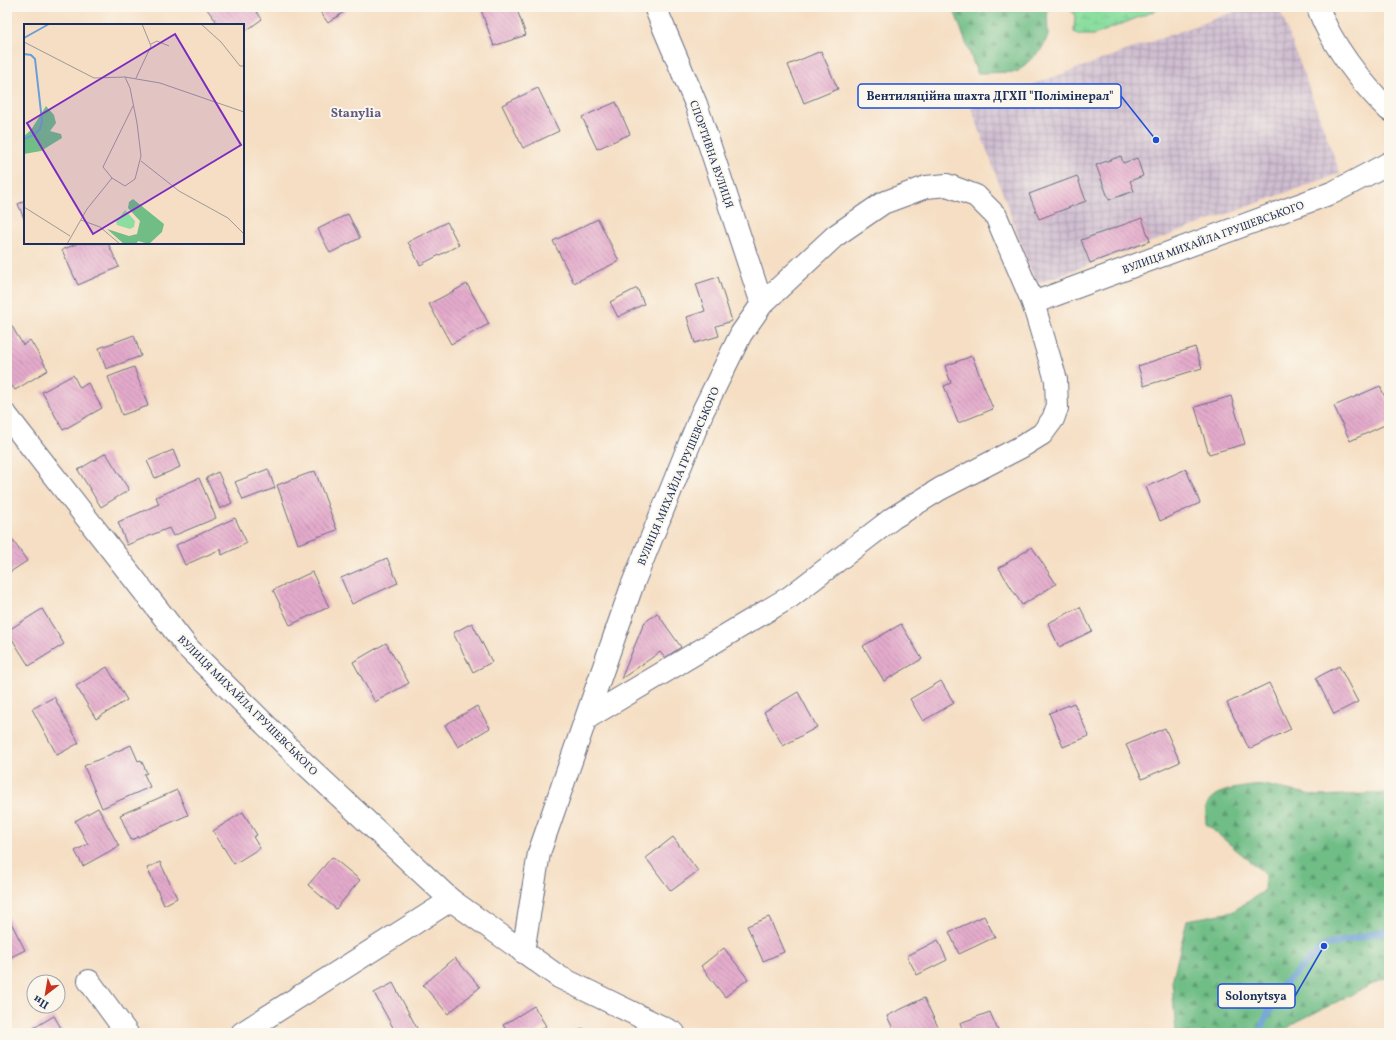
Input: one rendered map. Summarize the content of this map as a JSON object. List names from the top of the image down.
{
  "streets": {
    "street": ["СПОРТИВНА ВУЛИЦЯ", "ВУЛИЦЯ МИХАЙЛА ГРУШЕВСЬКОГО"]
  },
  "crossings": [
    ["СПОРТИВНА ВУЛИЦЯ", "ВУЛИЦЯ МИХАЙЛА ГРУШЕВСЬКОГО"]
  ],
  "districts": ["Stanylia"],
  "places": ["Вентиляційна шахта ДГХП \"Полімінерал\"", "Solonytsya"],
  "north": "bottom left"
}
